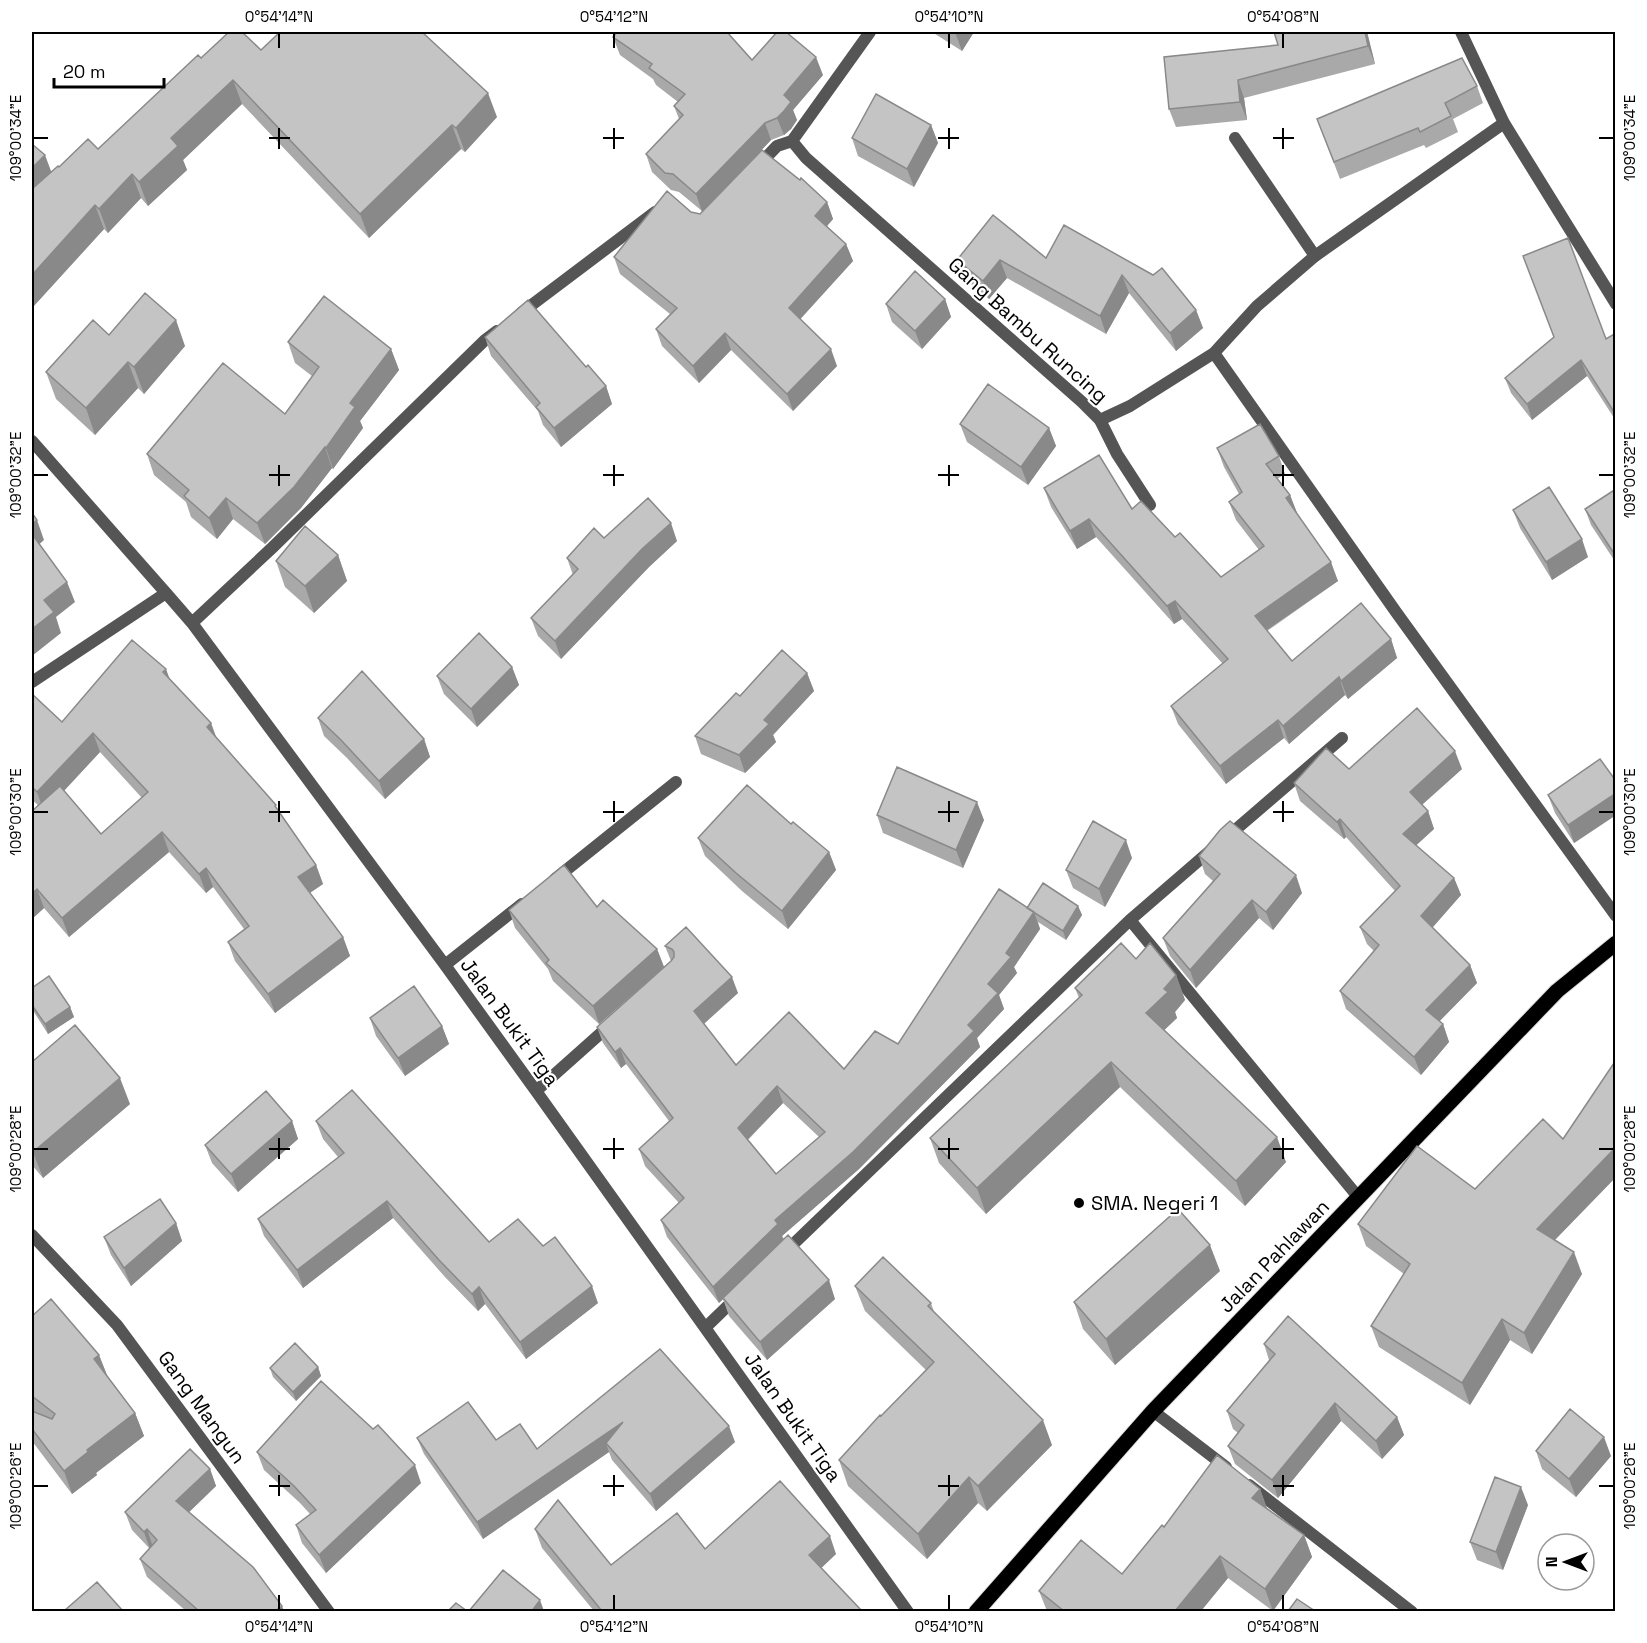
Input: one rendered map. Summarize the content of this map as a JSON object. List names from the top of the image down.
{
  "streets": {
    "main road": ["Jalan Pahlawan"],
    "street": ["Gang Bambu Runcing", "Jalan Bukit Tiga", "Gang Mangun"]
  },
  "places": ["SMA. Negeri 1"],
  "scale_bar": "20 m",
  "north": "left",
  "coordinates": [
    "0°54'14\"N",
    "0°54'12\"N",
    "0°54'10\"N",
    "0°54'08\"N",
    "109°00'34\"E",
    "109°00'32\"E",
    "109°00'30\"E",
    "109°00'28\"E",
    "109°00'26\"E"
  ]
}
